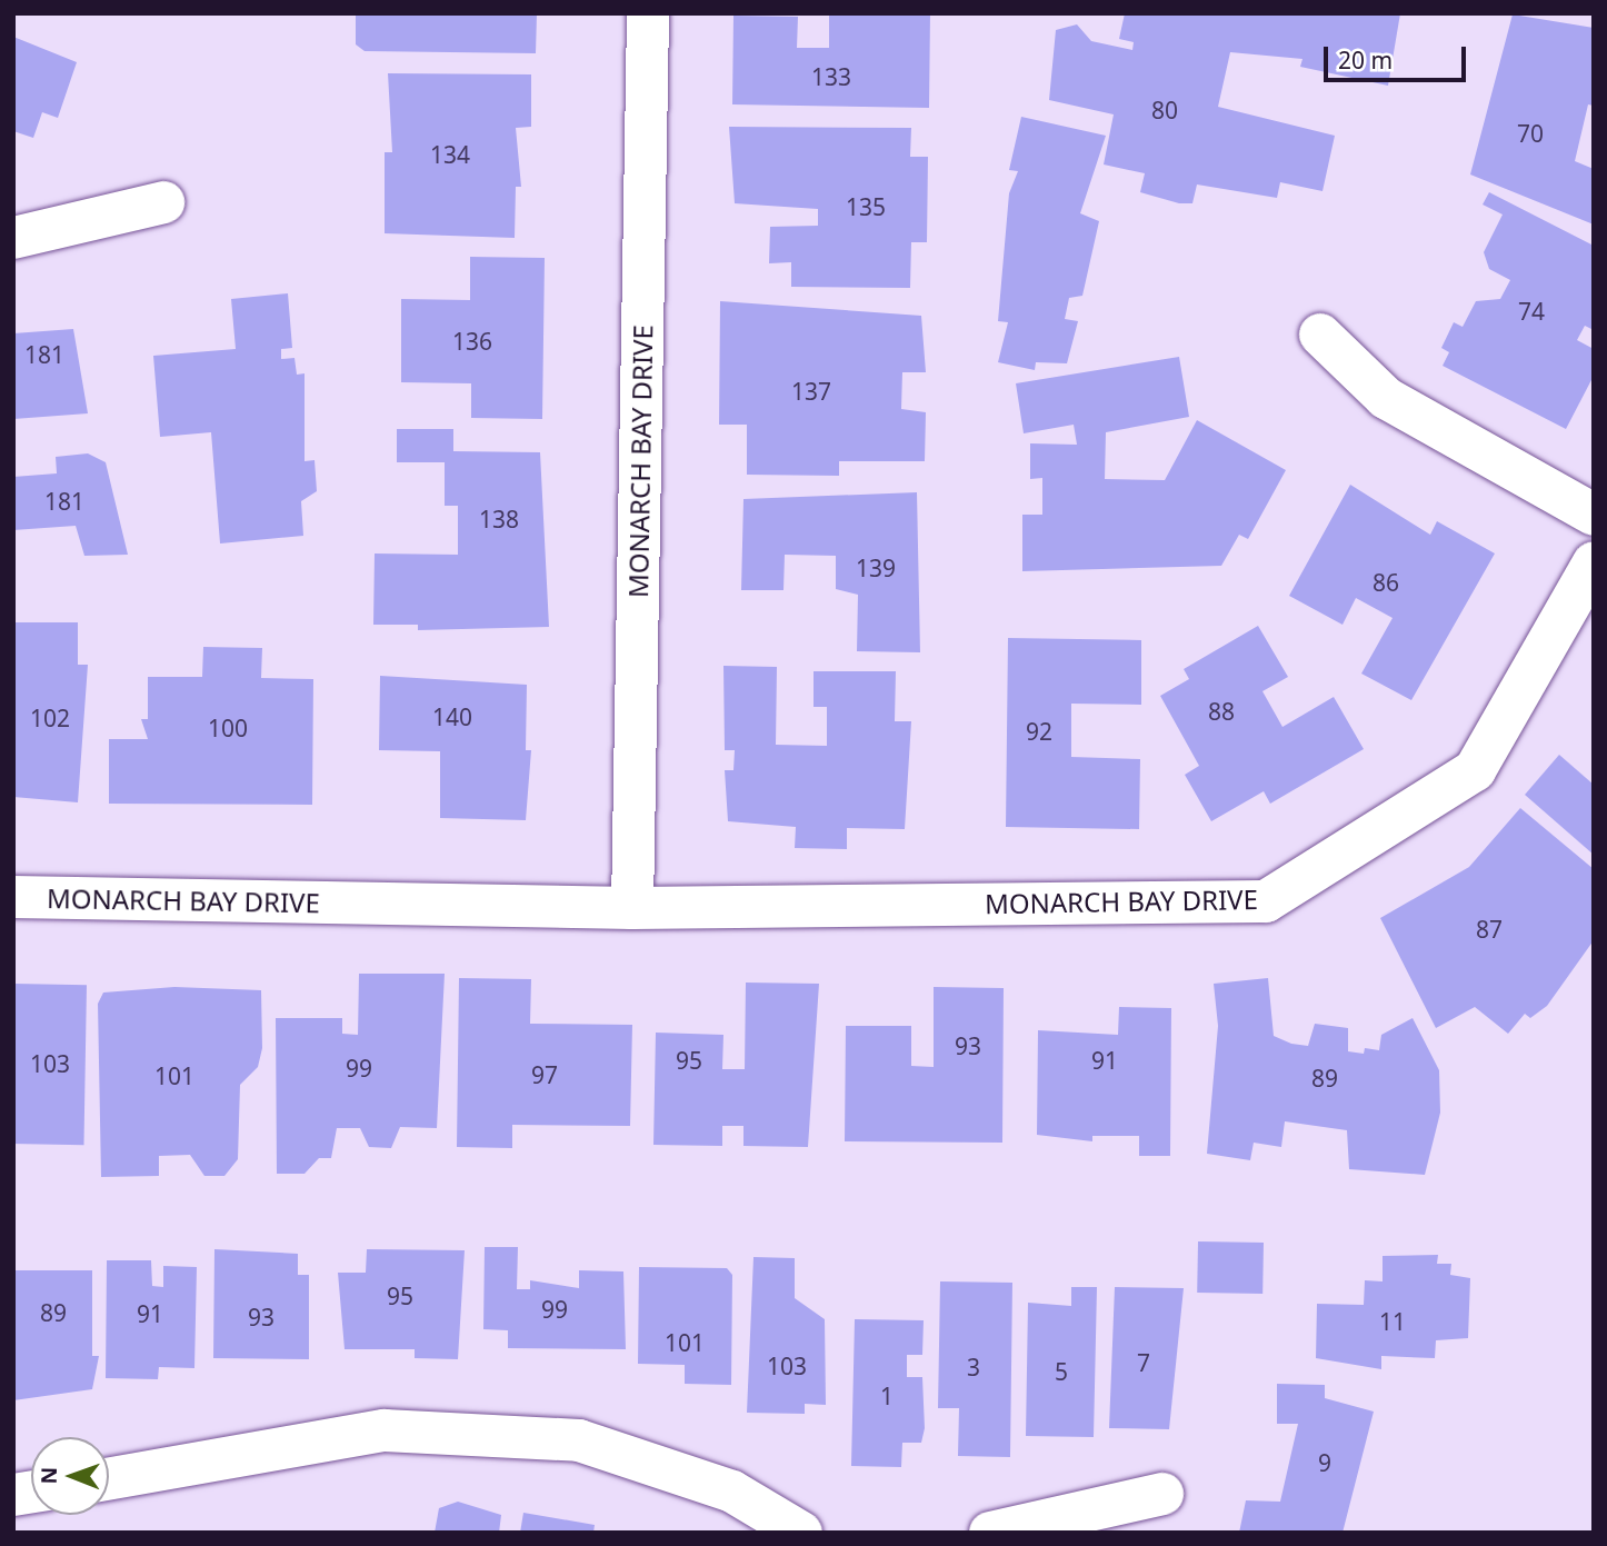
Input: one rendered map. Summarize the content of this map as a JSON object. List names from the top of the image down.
{
  "streets": {
    "street": ["MONARCH BAY DRIVE"]
  },
  "house_numbers": [
    "133",
    "80",
    "70",
    "134",
    "135",
    "74",
    "136",
    "181",
    "137",
    "181",
    "138",
    "139",
    "86",
    "88",
    "140",
    "102",
    "100",
    "92",
    "87",
    "93",
    "95",
    "91",
    "103",
    "99",
    "97",
    "101",
    "89",
    "95",
    "99",
    "89",
    "91",
    "93",
    "11",
    "101",
    "7",
    "103",
    "3",
    "5",
    "1",
    "9"
  ],
  "scale_bar": "20 m",
  "north": "left"
}
